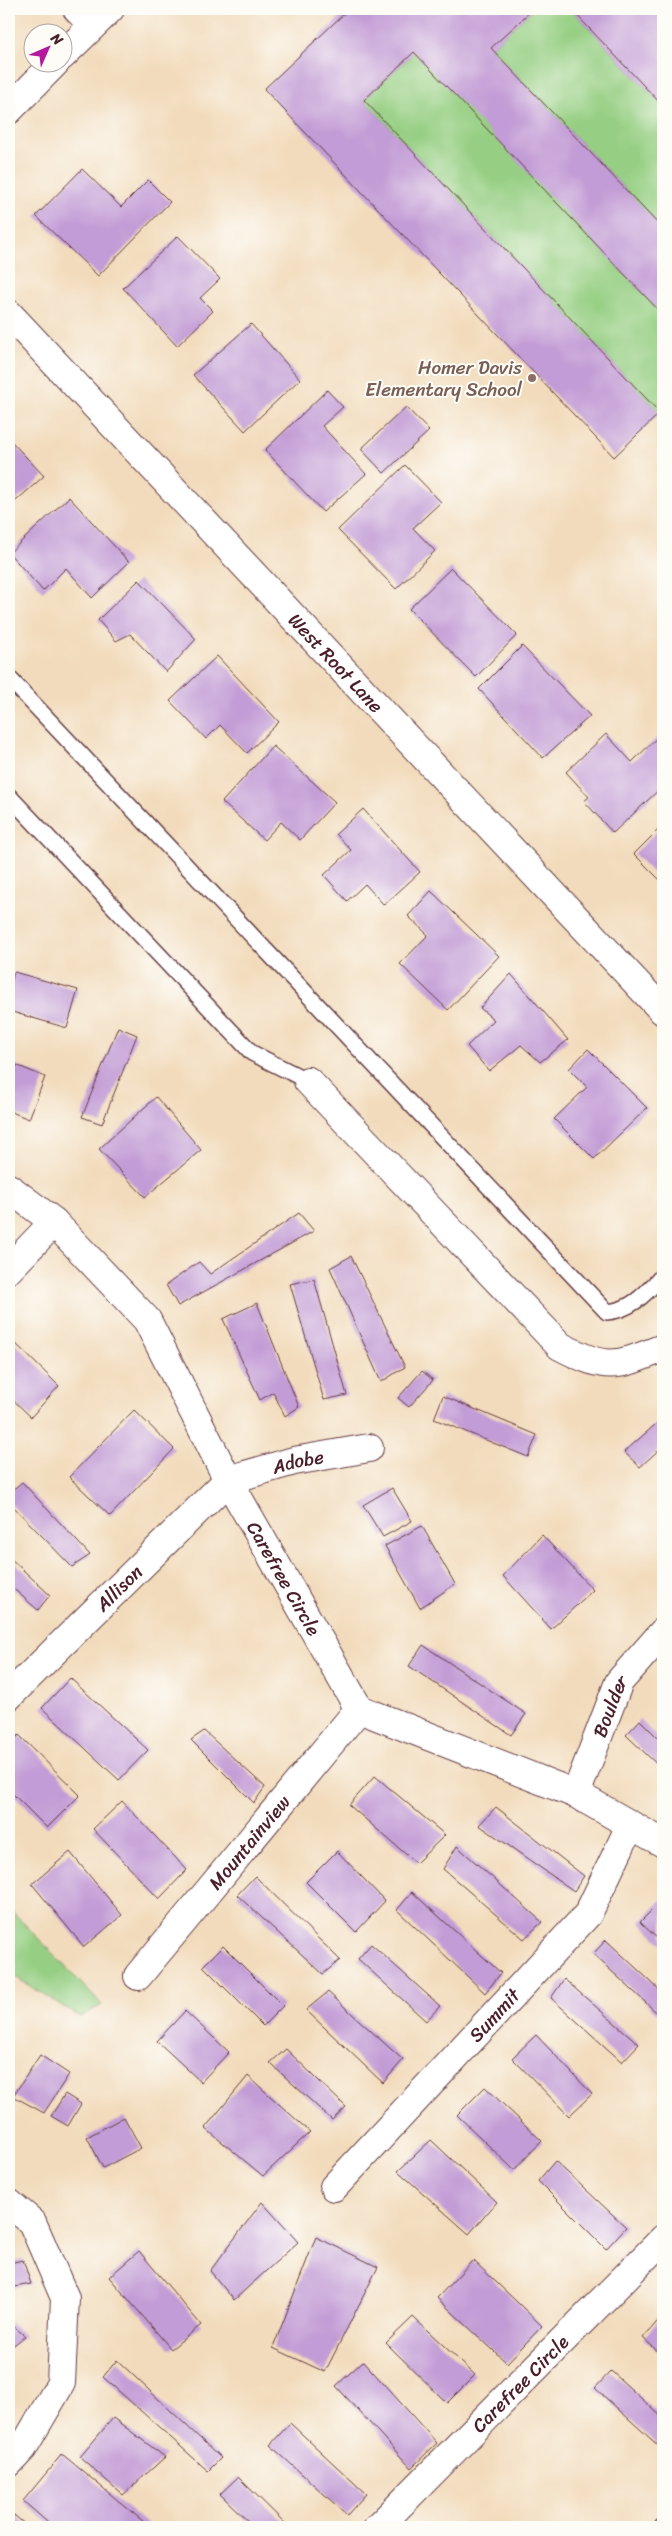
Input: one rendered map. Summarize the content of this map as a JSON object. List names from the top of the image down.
{
  "streets": {
    "street": [
      "West Root Lane",
      "Adobe",
      "Carefree Circle",
      "Allison",
      "Boulder",
      "Mountainview",
      "Summit"
    ]
  },
  "crossings": [
    ["Adobe", "Carefree Circle"],
    ["Adobe", "Allison"],
    ["Carefree Circle", "Allison"],
    ["Carefree Circle", "Mountainview"]
  ],
  "places": ["Homer Davis Elementary School"],
  "north": "top right"
}
